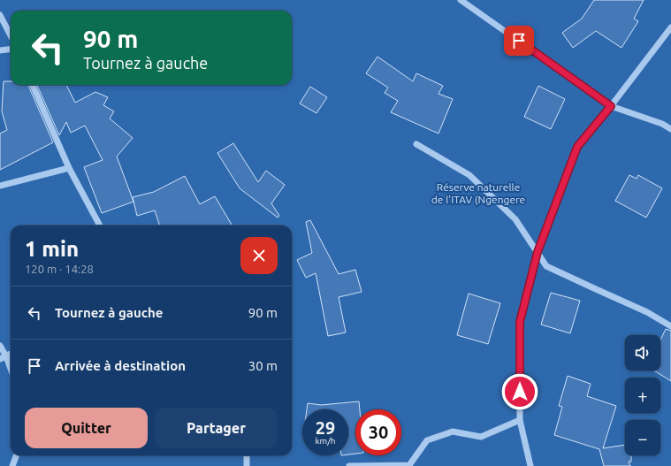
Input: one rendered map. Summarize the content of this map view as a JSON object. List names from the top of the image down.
{
  "parks": ["Réserve naturelle de l'ITAV (Ngengere"],
  "page": {
    "turn": ["90 m", "Tournez à gauche"],
    "heading": ["1 min", "120 m · 14:28"],
    "list": [
      {
        "name": "Tournez à gauche",
        "value": "90 m"
      },
      {
        "name": "Arrivée à destination",
        "value": "30 m"
      }
    ],
    "map_buttons": ["+", "−"],
    "buttons": ["Quitter", "Partager"],
    "speed": "29 km/h",
    "limit": "30"
  }
}
